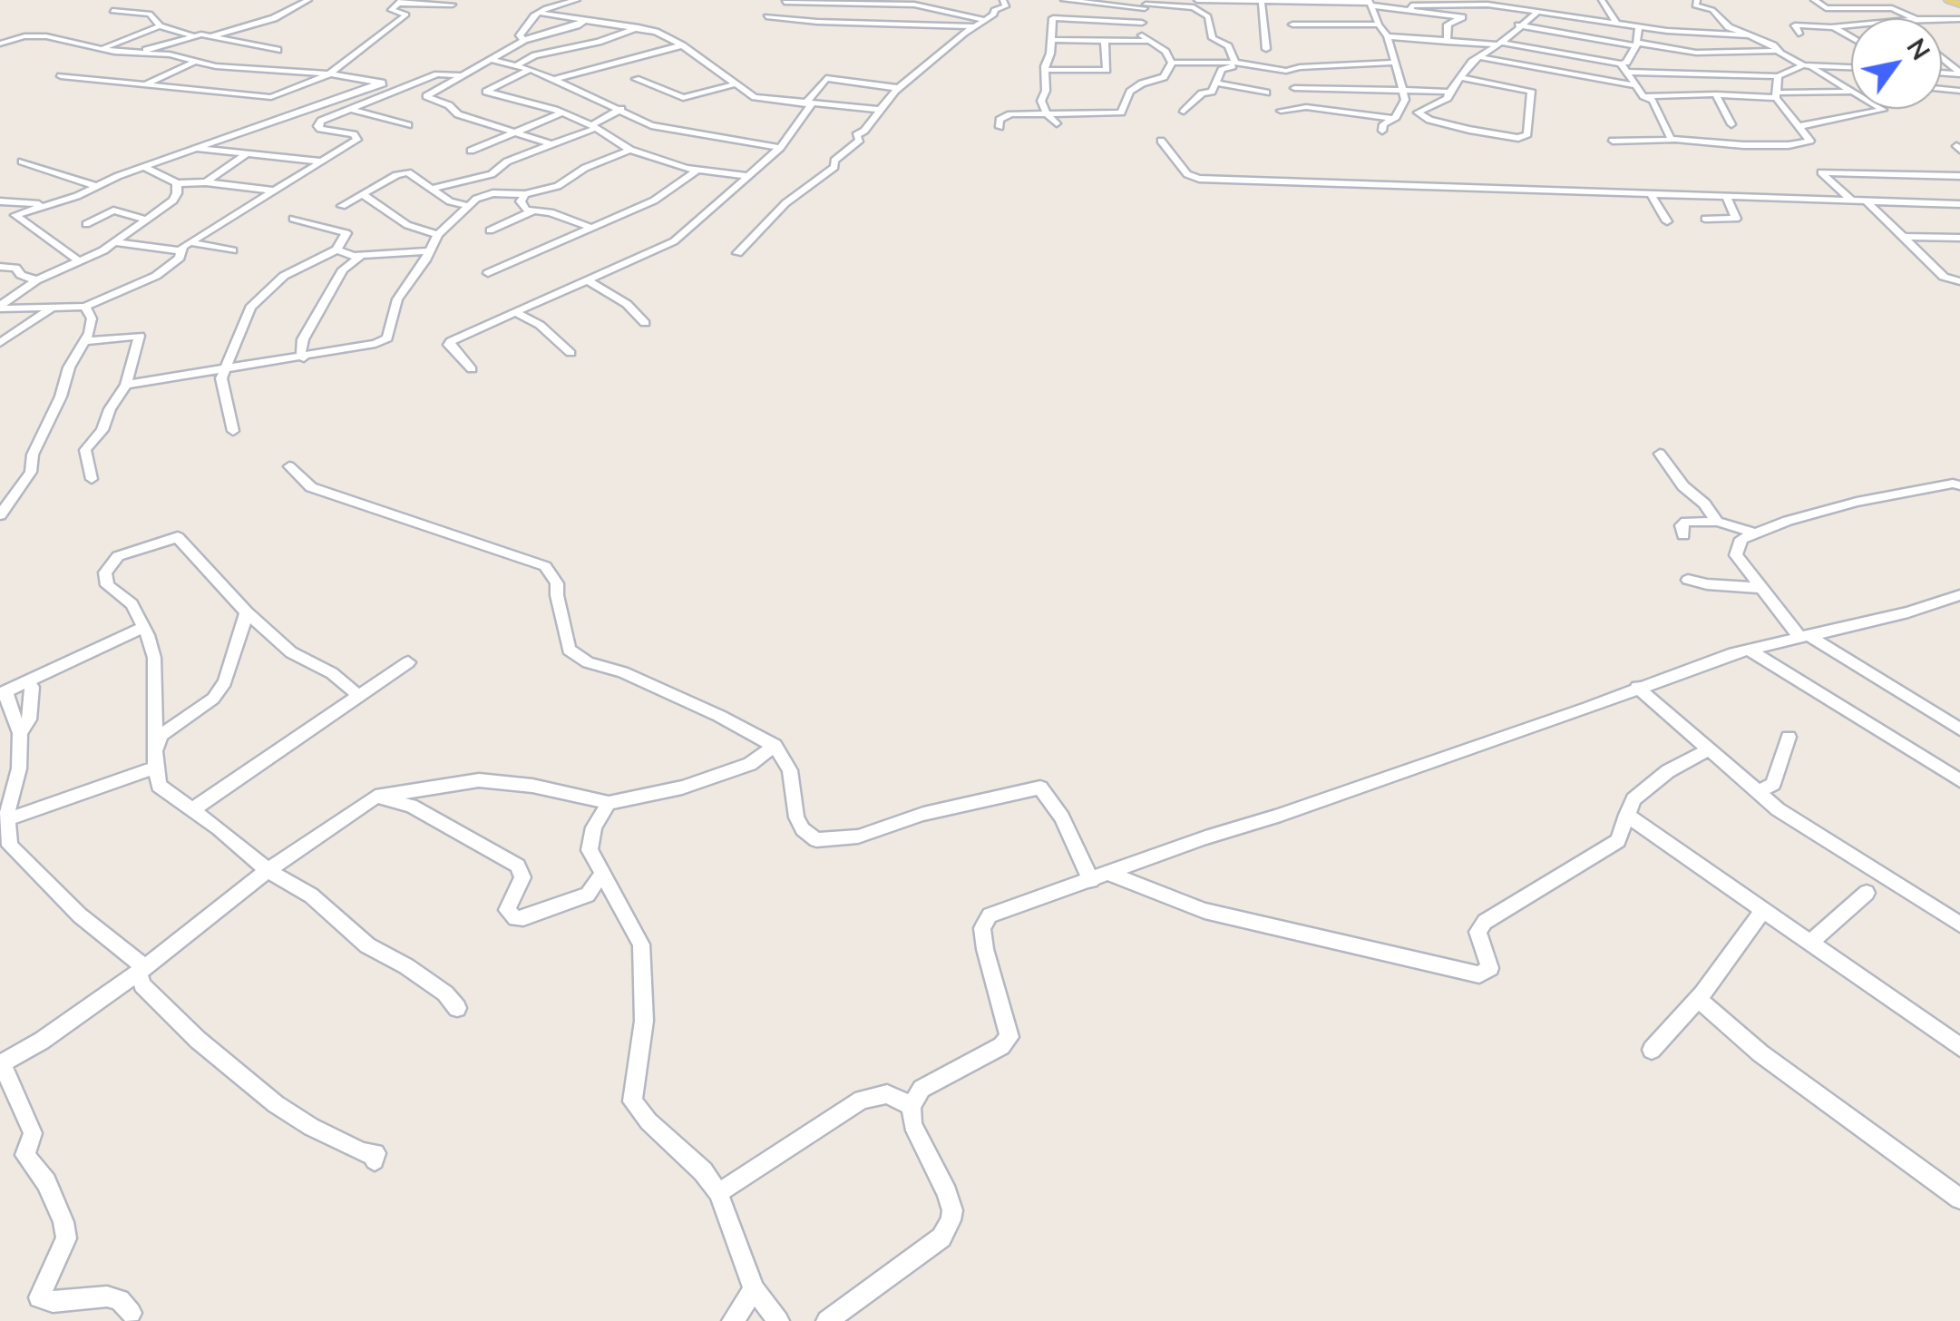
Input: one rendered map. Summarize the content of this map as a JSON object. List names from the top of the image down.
{
  "north": "top right"
}
